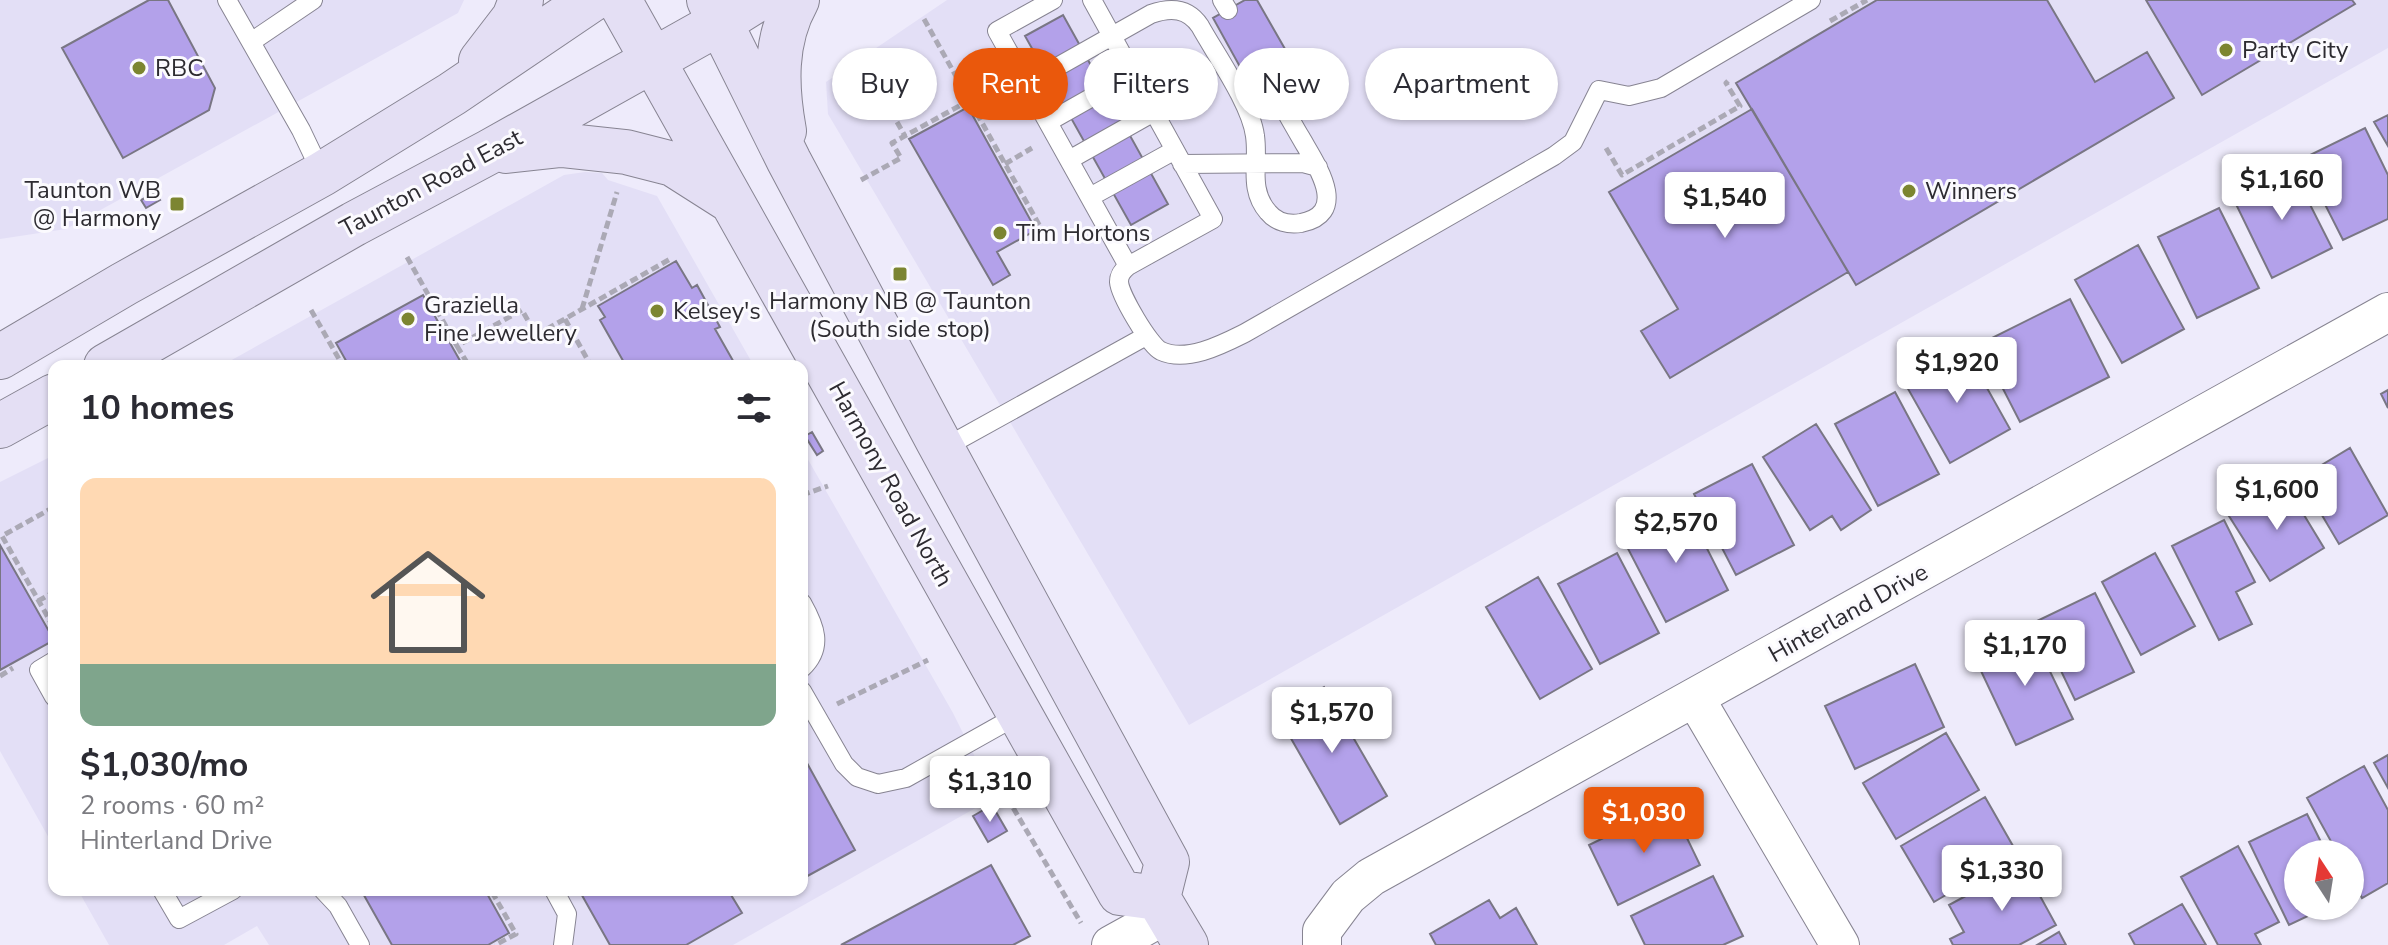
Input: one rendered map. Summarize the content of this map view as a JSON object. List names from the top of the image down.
{
  "streets": {
    "main road": ["Taunton Road East", "Harmony Road North"],
    "street": ["Hinterland Drive"]
  },
  "crossings": [
    ["Taunton Road East", "Harmony Road North"]
  ],
  "places": {
    "other": [
      "Party City",
      "RBC",
      "Winners",
      "Tim Hortons",
      "Kelsey's",
      "Graziella Fine Jewellery"
    ],
    "transit": ["Taunton WB @ Harmony", "Harmony NB @ Taunton (South side stop)"]
  },
  "north": "top",
  "page": {
    "chip": [
      "Buy",
      "Rent",
      "Filters",
      "New",
      "Apartment"
    ],
    "price": [
      "$1,160",
      "$1,540",
      "$1,920",
      "$1,600",
      "$2,570",
      "$1,170",
      "$1,570",
      "$1,310",
      "$1,030",
      "$1,330"
    ],
    "heading": "10 homes",
    "list": [
      {
        "name": "$1,030/mo",
        "note": "2 rooms · 60 m² · Hinterland Drive"
      }
    ]
  }
}
